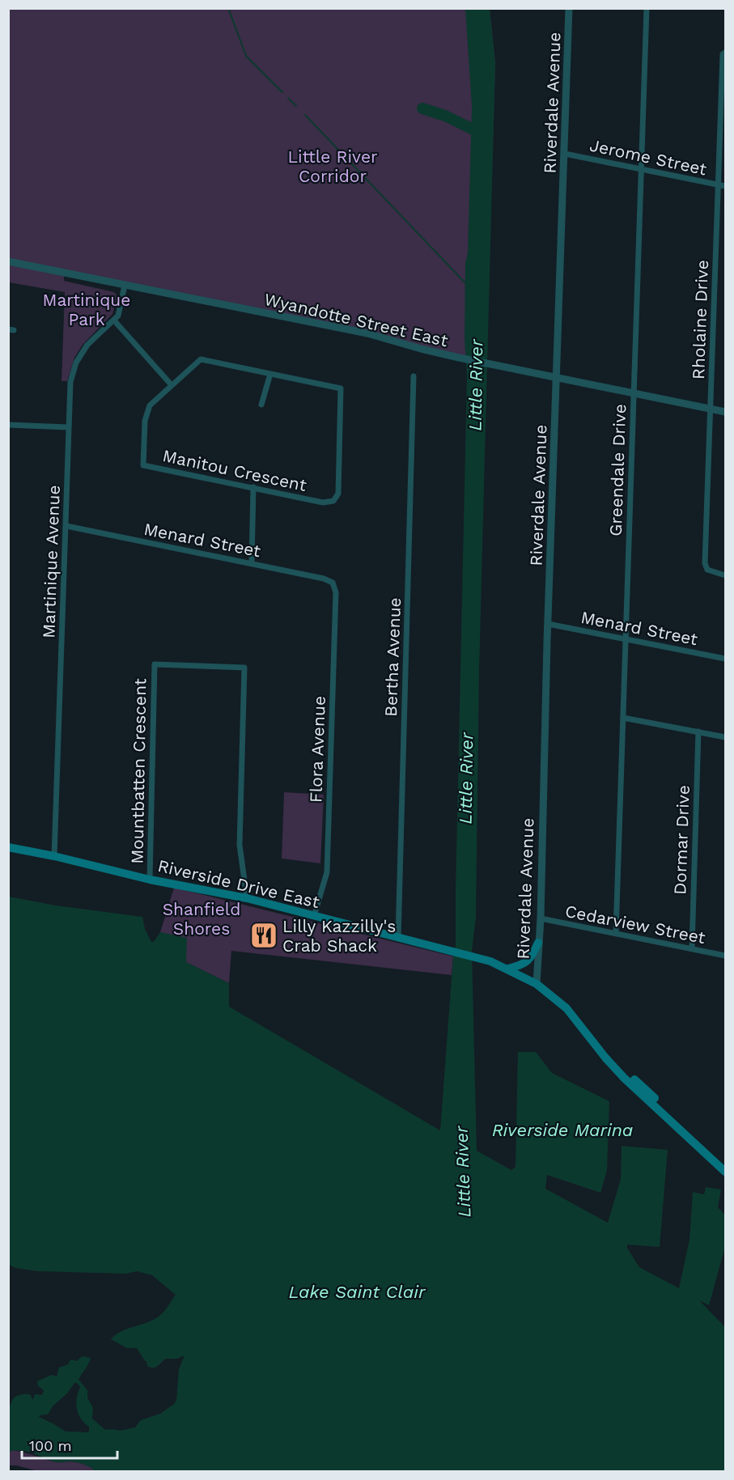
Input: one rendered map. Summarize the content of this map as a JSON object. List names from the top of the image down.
{
  "streets": {
    "main road": ["Riverside Drive East"],
    "street": [
      "Riverdale Avenue",
      "Jerome Street",
      "Wyandotte Street East",
      "Rholaine Drive",
      "Manitou Crescent",
      "Greendale Drive",
      "Menard Street",
      "Martinique Avenue",
      "Bertha Avenue",
      "Flora Avenue",
      "Mountbatten Crescent",
      "Dormar Drive",
      "Cedarview Street"
    ]
  },
  "crossings": [
    ["Riverdale Avenue", "Jerome Street"],
    ["Riverdale Avenue", "Wyandotte Street East"],
    ["Riverdale Avenue", "Menard Street"],
    ["Riverdale Avenue", "Riverside Drive East"],
    ["Riverdale Avenue", "Cedarview Street"],
    ["Jerome Street", "Rholaine Drive"],
    ["Jerome Street", "Greendale Drive"],
    ["Wyandotte Street East", "Rholaine Drive"],
    ["Wyandotte Street East", "Greendale Drive"],
    ["Wyandotte Street East", "Martinique Avenue"],
    ["Greendale Drive", "Menard Street"],
    ["Greendale Drive", "Cedarview Street"],
    ["Menard Street", "Martinique Avenue"],
    ["Menard Street", "Flora Avenue"],
    ["Martinique Avenue", "Riverside Drive East"],
    ["Bertha Avenue", "Riverside Drive East"],
    ["Flora Avenue", "Riverside Drive East"],
    ["Mountbatten Crescent", "Riverside Drive East"],
    ["Dormar Drive", "Cedarview Street"]
  ],
  "water": ["Little River", "Riverside Marina", "Lake Saint Clair"],
  "parks": ["Little River Corridor", "Martinique Park", "Shanfield Shores"],
  "places": {
    "restaurant": ["Lilly Kazzilly's Crab Shack"]
  },
  "scale_bar": "100 m"
}
